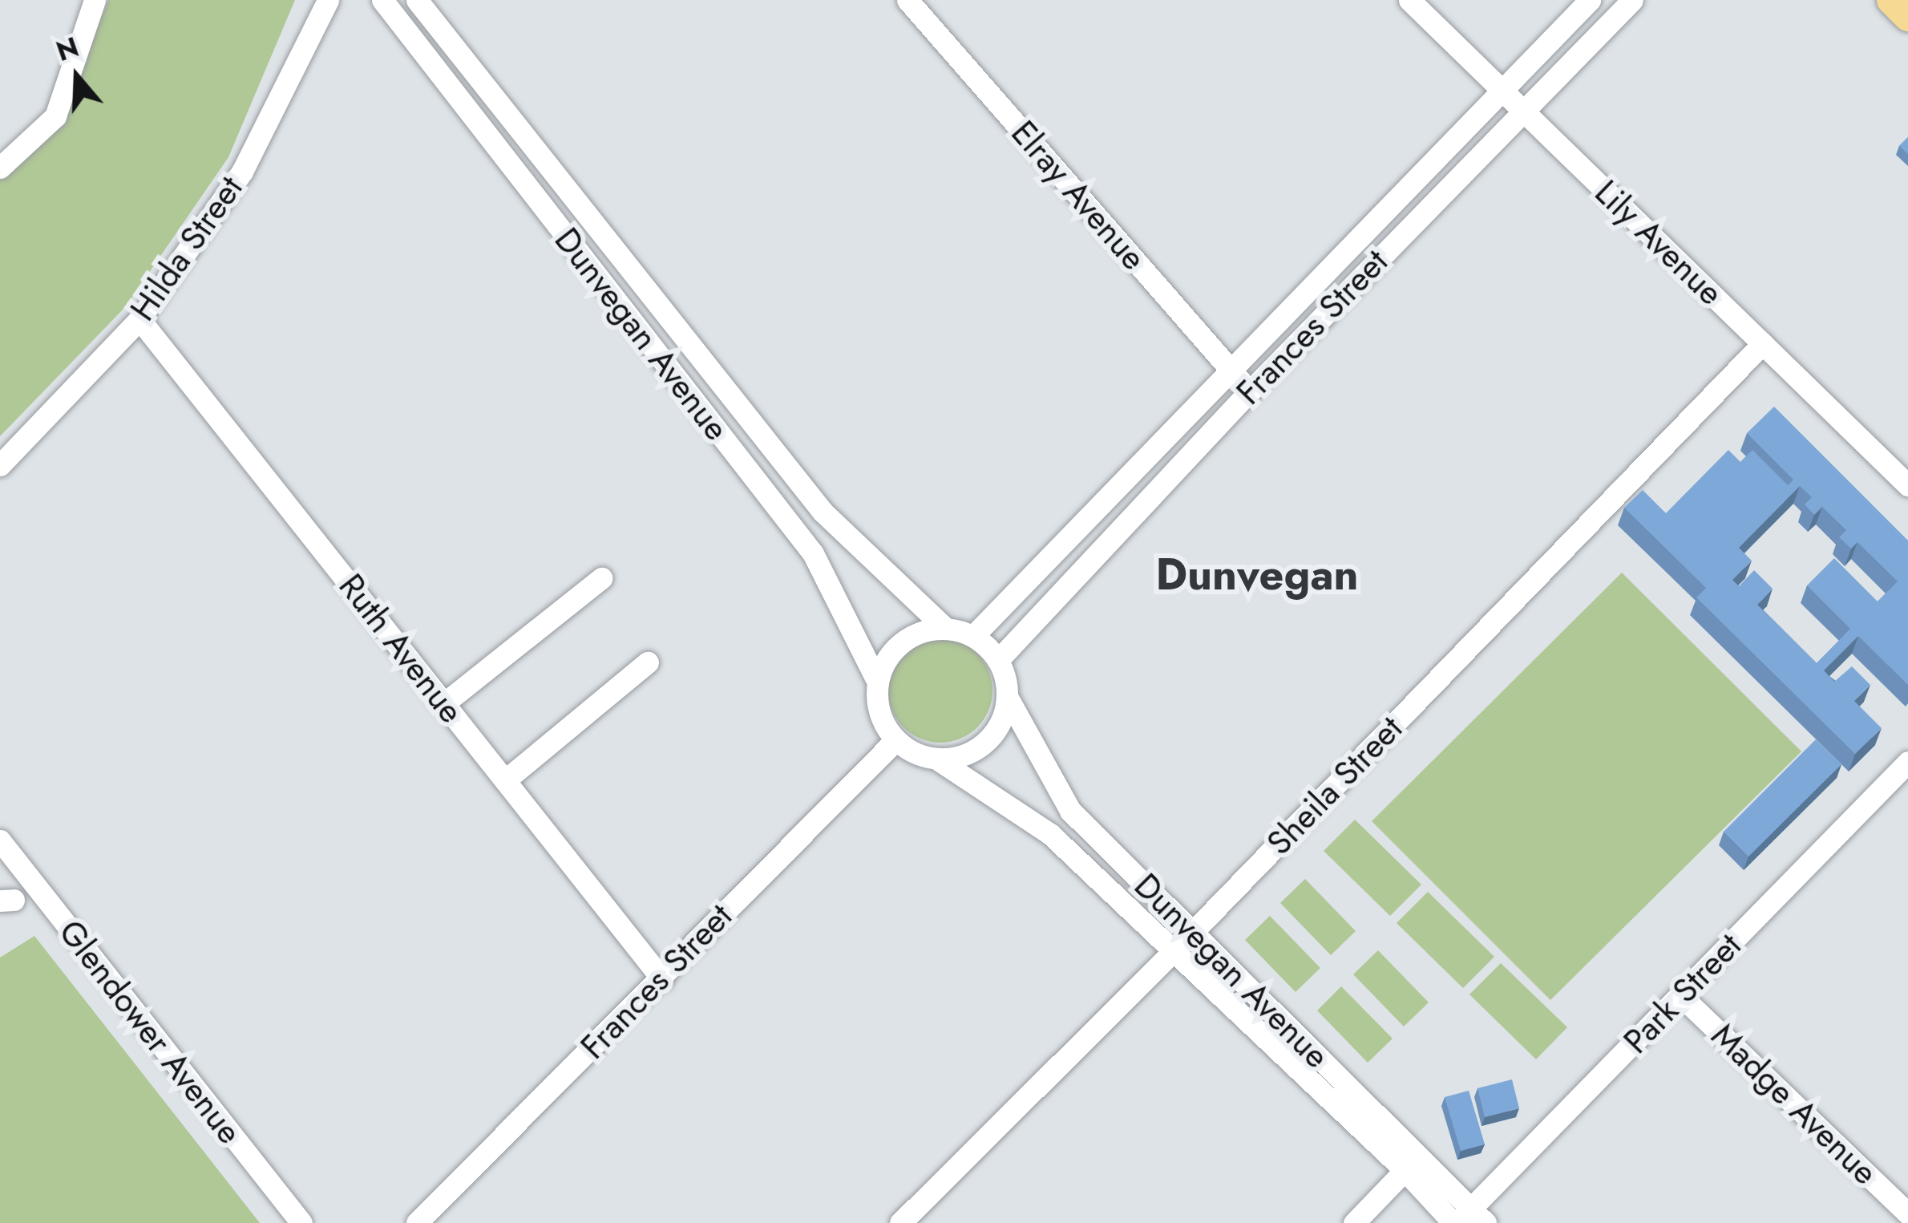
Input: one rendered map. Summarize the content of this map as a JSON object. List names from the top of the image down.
{
  "streets": {
    "street": [
      "Elray Avenue",
      "Lily Avenue",
      "Hilda Street",
      "Frances Street",
      "Dunvegan Avenue",
      "Ruth Avenue",
      "Sheila Street",
      "Park Street",
      "Glendower Avenue",
      "Madge Avenue"
    ]
  },
  "crossings": [
    ["Elray Avenue", "Frances Street"],
    ["Lily Avenue", "Frances Street"],
    ["Lily Avenue", "Sheila Street"],
    ["Hilda Street", "Ruth Avenue"],
    ["Frances Street", "Dunvegan Avenue"],
    ["Frances Street", "Ruth Avenue"],
    ["Dunvegan Avenue", "Sheila Street"],
    ["Dunvegan Avenue", "Park Street"],
    ["Park Street", "Madge Avenue"]
  ],
  "districts": ["Dunvegan"],
  "north": "top"
}
